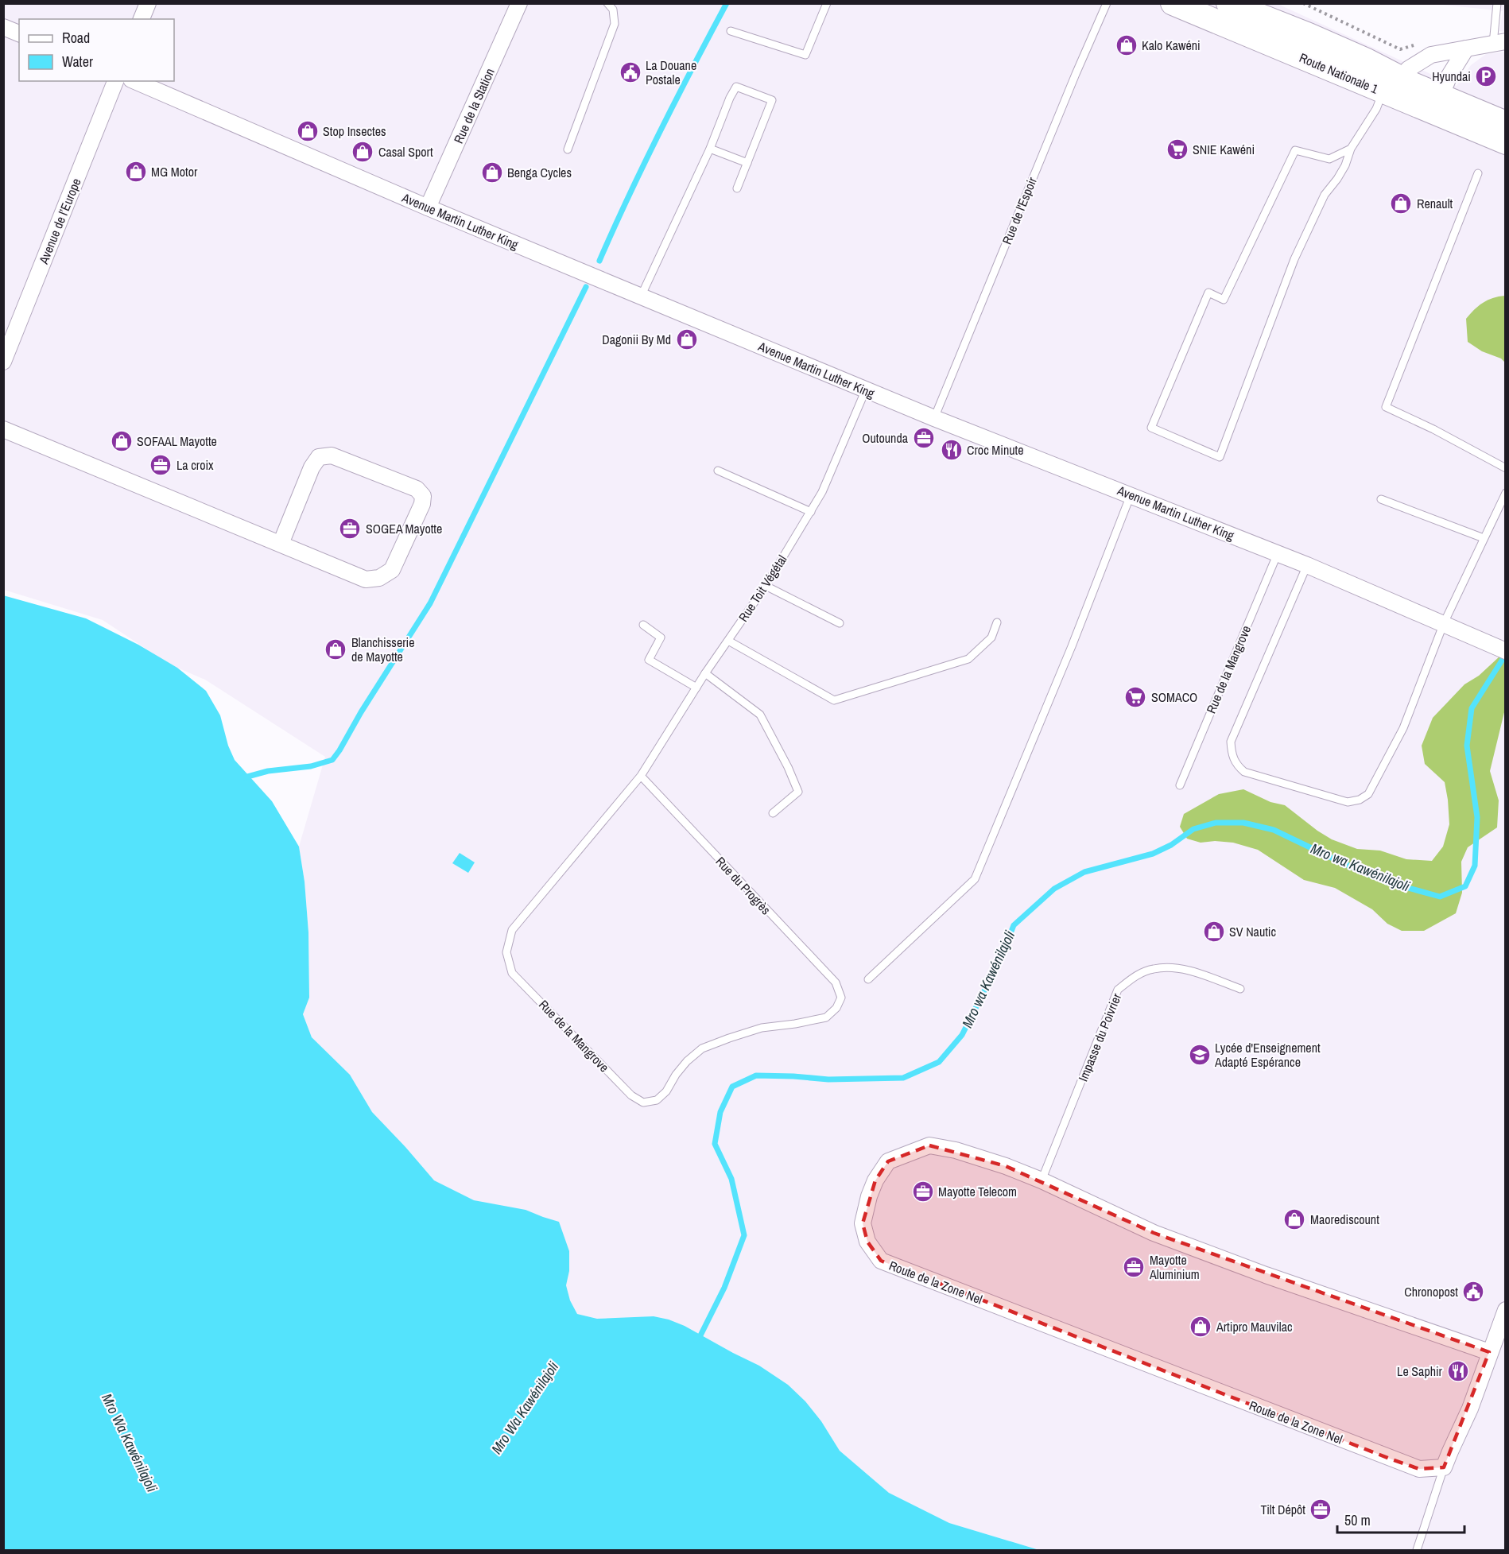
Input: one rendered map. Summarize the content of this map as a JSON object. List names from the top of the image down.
{
  "streets": {
    "main road": ["Route Nationale 1"],
    "street": [
      "Rue de la Station",
      "Avenue de l’Europe",
      "Avenue Martin Luther King",
      "Route de la Zone Nel"
    ],
    "lane": [
      "Rue de l'Espoir",
      "Rue Toit Végétal",
      "Rue de la Mangrove",
      "Rue du Progrès",
      "Impasse du Poivrier"
    ]
  },
  "crossings": [
    ["Rue de la Station", "Avenue Martin Luther King"],
    ["Rue de l'Espoir", "Avenue Martin Luther King"],
    ["Avenue Martin Luther King", "Rue Toit Végétal"],
    ["Avenue Martin Luther King", "Rue de la Mangrove"],
    ["Rue Toit Végétal", "Rue de la Mangrove"],
    ["Rue Toit Végétal", "Rue du Progrès"],
    ["Rue de la Mangrove", "Rue du Progrès"],
    ["Impasse du Poivrier", "Route de la Zone Nel"]
  ],
  "water": ["Mro wa Kawénilajoli", "Mro Wa Kawénilajoli"],
  "places": {
    "shop": [
      "Kalo Kawéni",
      "Stop Insectes",
      "Casal Sport",
      "MG Motor",
      "Benga Cycles",
      "Renault",
      "Dagonii By Md",
      "SOFAAL Mayotte",
      "Blanchisserie de Mayotte",
      "SV Nautic",
      "Maorediscount",
      "Artipro Mauvilac"
    ],
    "public building": ["La Douane Postale", "Chronopost"],
    "parking": ["Hyundai"],
    "supermarket": ["SNIE Kawéni", "SOMACO"],
    "office": [
      "Outounda",
      "La croix",
      "SOGEA Mayotte",
      "Mayotte Telecom",
      "Mayotte Aluminium",
      "Tilt Dépôt"
    ],
    "restaurant": ["Croc Minute", "Le Saphir"],
    "school or university": ["Lycée d'Enseignement Adapté Espérance"]
  },
  "legend": ["Road", "Water"],
  "scale_bar": "50 m"
}
